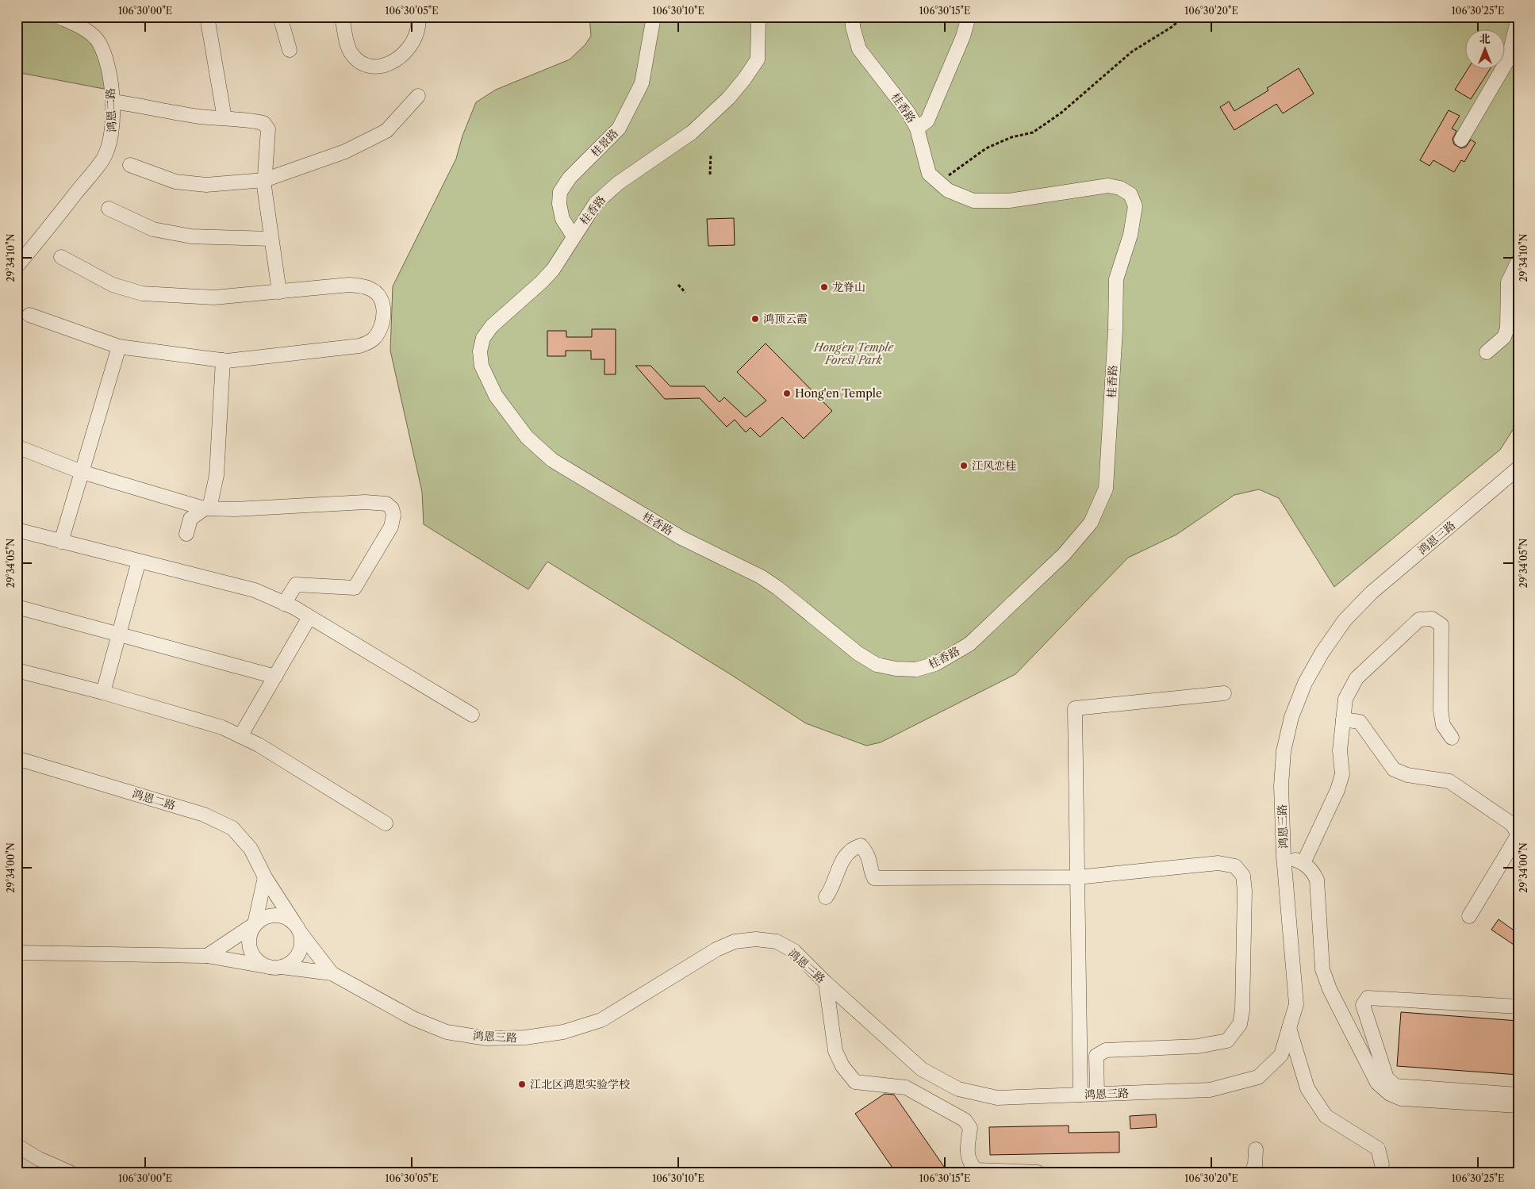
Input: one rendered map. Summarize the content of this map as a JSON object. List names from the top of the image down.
{
  "streets": {
    "street": [
      "桂香路",
      "鸿恩二路",
      "桂景路",
      "鸿恩三路"
    ]
  },
  "crossings": [
    ["桂香路", "桂景路"],
    ["鸿恩二路", "鸿恩三路"]
  ],
  "parks": ["Hong'en Temple Forest Park"],
  "places": [
    "龙脊山",
    "鸿顶云霞",
    "Hong'en Temple",
    "江风恋桂",
    "江北区鸿恩实验学校"
  ],
  "north": "top",
  "coordinates": [
    "106°30'00\"E",
    "106°30'05\"E",
    "106°30'10\"E",
    "106°30'15\"E",
    "106°30'20\"E",
    "106°30'25\"E",
    "29°34'10\"N",
    "29°34'05\"N",
    "29°34'00\"N"
  ]
}
